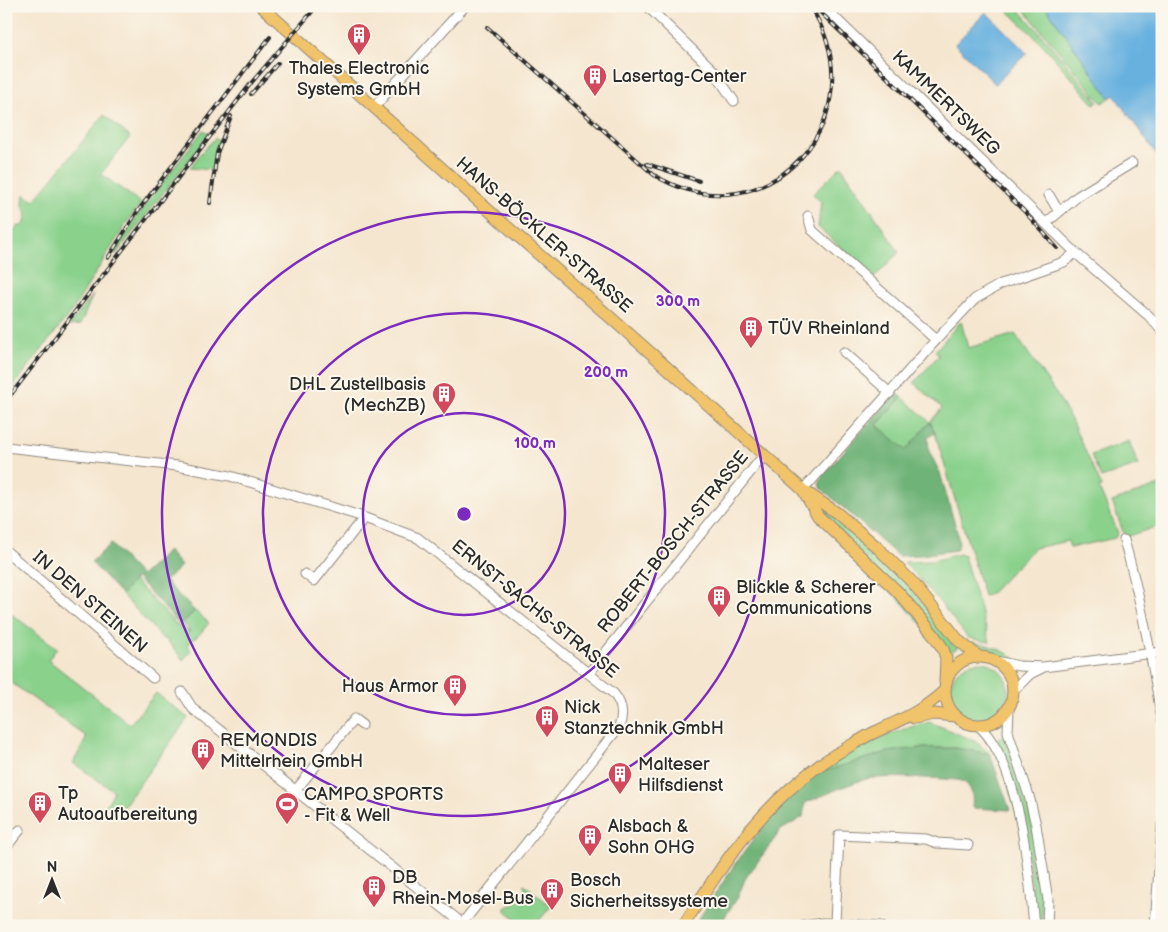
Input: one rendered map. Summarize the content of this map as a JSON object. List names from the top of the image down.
{
  "streets": {
    "main road": ["HANS-BÖCKLER-STRASSE"],
    "street": [
      "KAMMERTSWEG",
      "ROBERT-BOSCH-STRASSE",
      "IN DEN STEINEN",
      "ERNST-SACHS-STRASSE"
    ]
  },
  "crossings": [
    ["HANS-BÖCKLER-STRASSE", "ROBERT-BOSCH-STRASSE"],
    ["ROBERT-BOSCH-STRASSE", "ERNST-SACHS-STRASSE"]
  ],
  "places": {
    "building": [
      "Thales Electronic Systems GmbH",
      "Lasertag-Center",
      "TÜV Rheinland",
      "DHL Zustellbasis (MechZB)",
      "Blickle & Scherer Communications",
      "Haus Armor",
      "Nick Stanztechnik GmbH",
      "REMONDIS Mittelrhein GmbH",
      "Malteser Hilfsdienst",
      "Tp Autoaufbereitung",
      "Alsbach & Sohn OHG",
      "DB Rhein-Mosel-Bus",
      "Bosch Sicherheitssysteme"
    ],
    "sports": ["CAMPO SPORTS - Fit & Well"]
  },
  "north": "top",
  "rings": ["300 m", "200 m", "100 m"]
}
